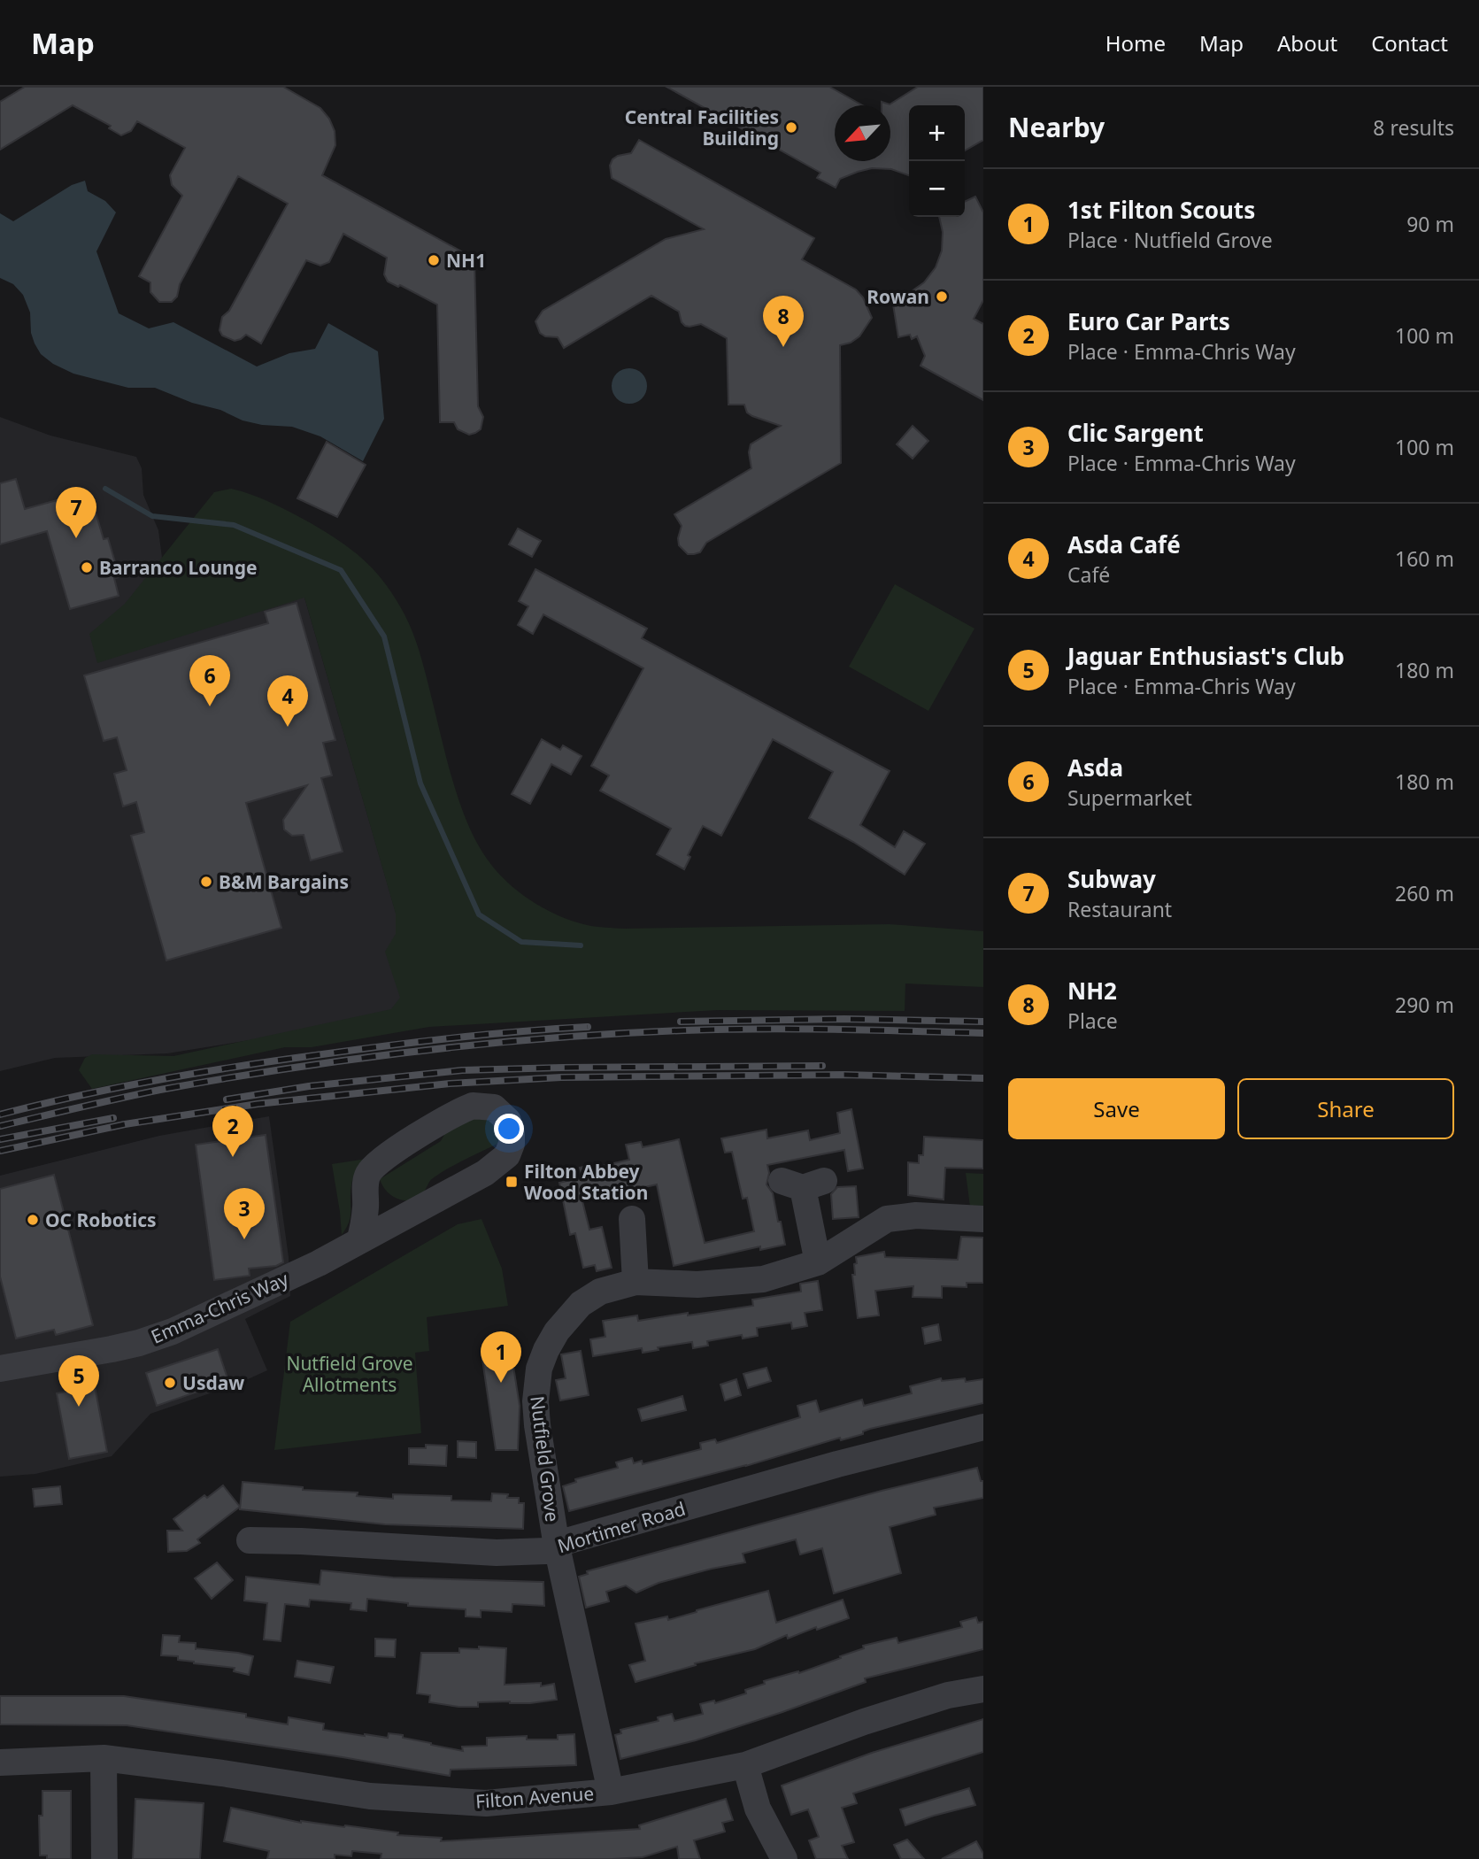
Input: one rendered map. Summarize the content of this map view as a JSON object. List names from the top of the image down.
{
  "streets": {
    "street": [
      "Emma-Chris Way",
      "Nutfield Grove",
      "Mortimer Road",
      "Filton Avenue"
    ]
  },
  "crossings": [
    ["Nutfield Grove", "Mortimer Road"],
    ["Nutfield Grove", "Filton Avenue"]
  ],
  "parks": ["Nutfield Grove Allotments"],
  "places": {
    "other": [
      "Central Facilities Building",
      "NH1",
      "Rowan",
      "Barranco Lounge",
      "B&M Bargains",
      "OC Robotics",
      "Usdaw"
    ],
    "transit": ["Filton Abbey Wood Station"]
  },
  "north": "bottom left",
  "page": {
    "header": "Map",
    "nav": [
      "Home",
      "Map",
      "About",
      "Contact"
    ],
    "heading": ["Nearby", "8 results"],
    "map_buttons": ["+", "−"],
    "list": [
      {
        "mark": "1",
        "name": "1st Filton Scouts",
        "note": "Place · Nutfield Grove",
        "value": "90 m"
      },
      {
        "mark": "2",
        "name": "Euro Car Parts",
        "note": "Place · Emma-Chris Way",
        "value": "100 m"
      },
      {
        "mark": "3",
        "name": "Clic Sargent",
        "note": "Place · Emma-Chris Way",
        "value": "100 m"
      },
      {
        "mark": "4",
        "name": "Asda Café",
        "note": "Café",
        "value": "160 m"
      },
      {
        "mark": "5",
        "name": "Jaguar Enthusiast's Club",
        "note": "Place · Emma-Chris Way",
        "value": "180 m"
      },
      {
        "mark": "6",
        "name": "Asda",
        "note": "Supermarket",
        "value": "180 m"
      },
      {
        "mark": "7",
        "name": "Subway",
        "note": "Restaurant",
        "value": "260 m"
      },
      {
        "mark": "8",
        "name": "NH2",
        "note": "Place",
        "value": "290 m"
      }
    ],
    "pins": [
      "8",
      "7",
      "6",
      "4",
      "2",
      "3",
      "1",
      "5"
    ],
    "buttons": ["Save", "Share"]
  }
}
